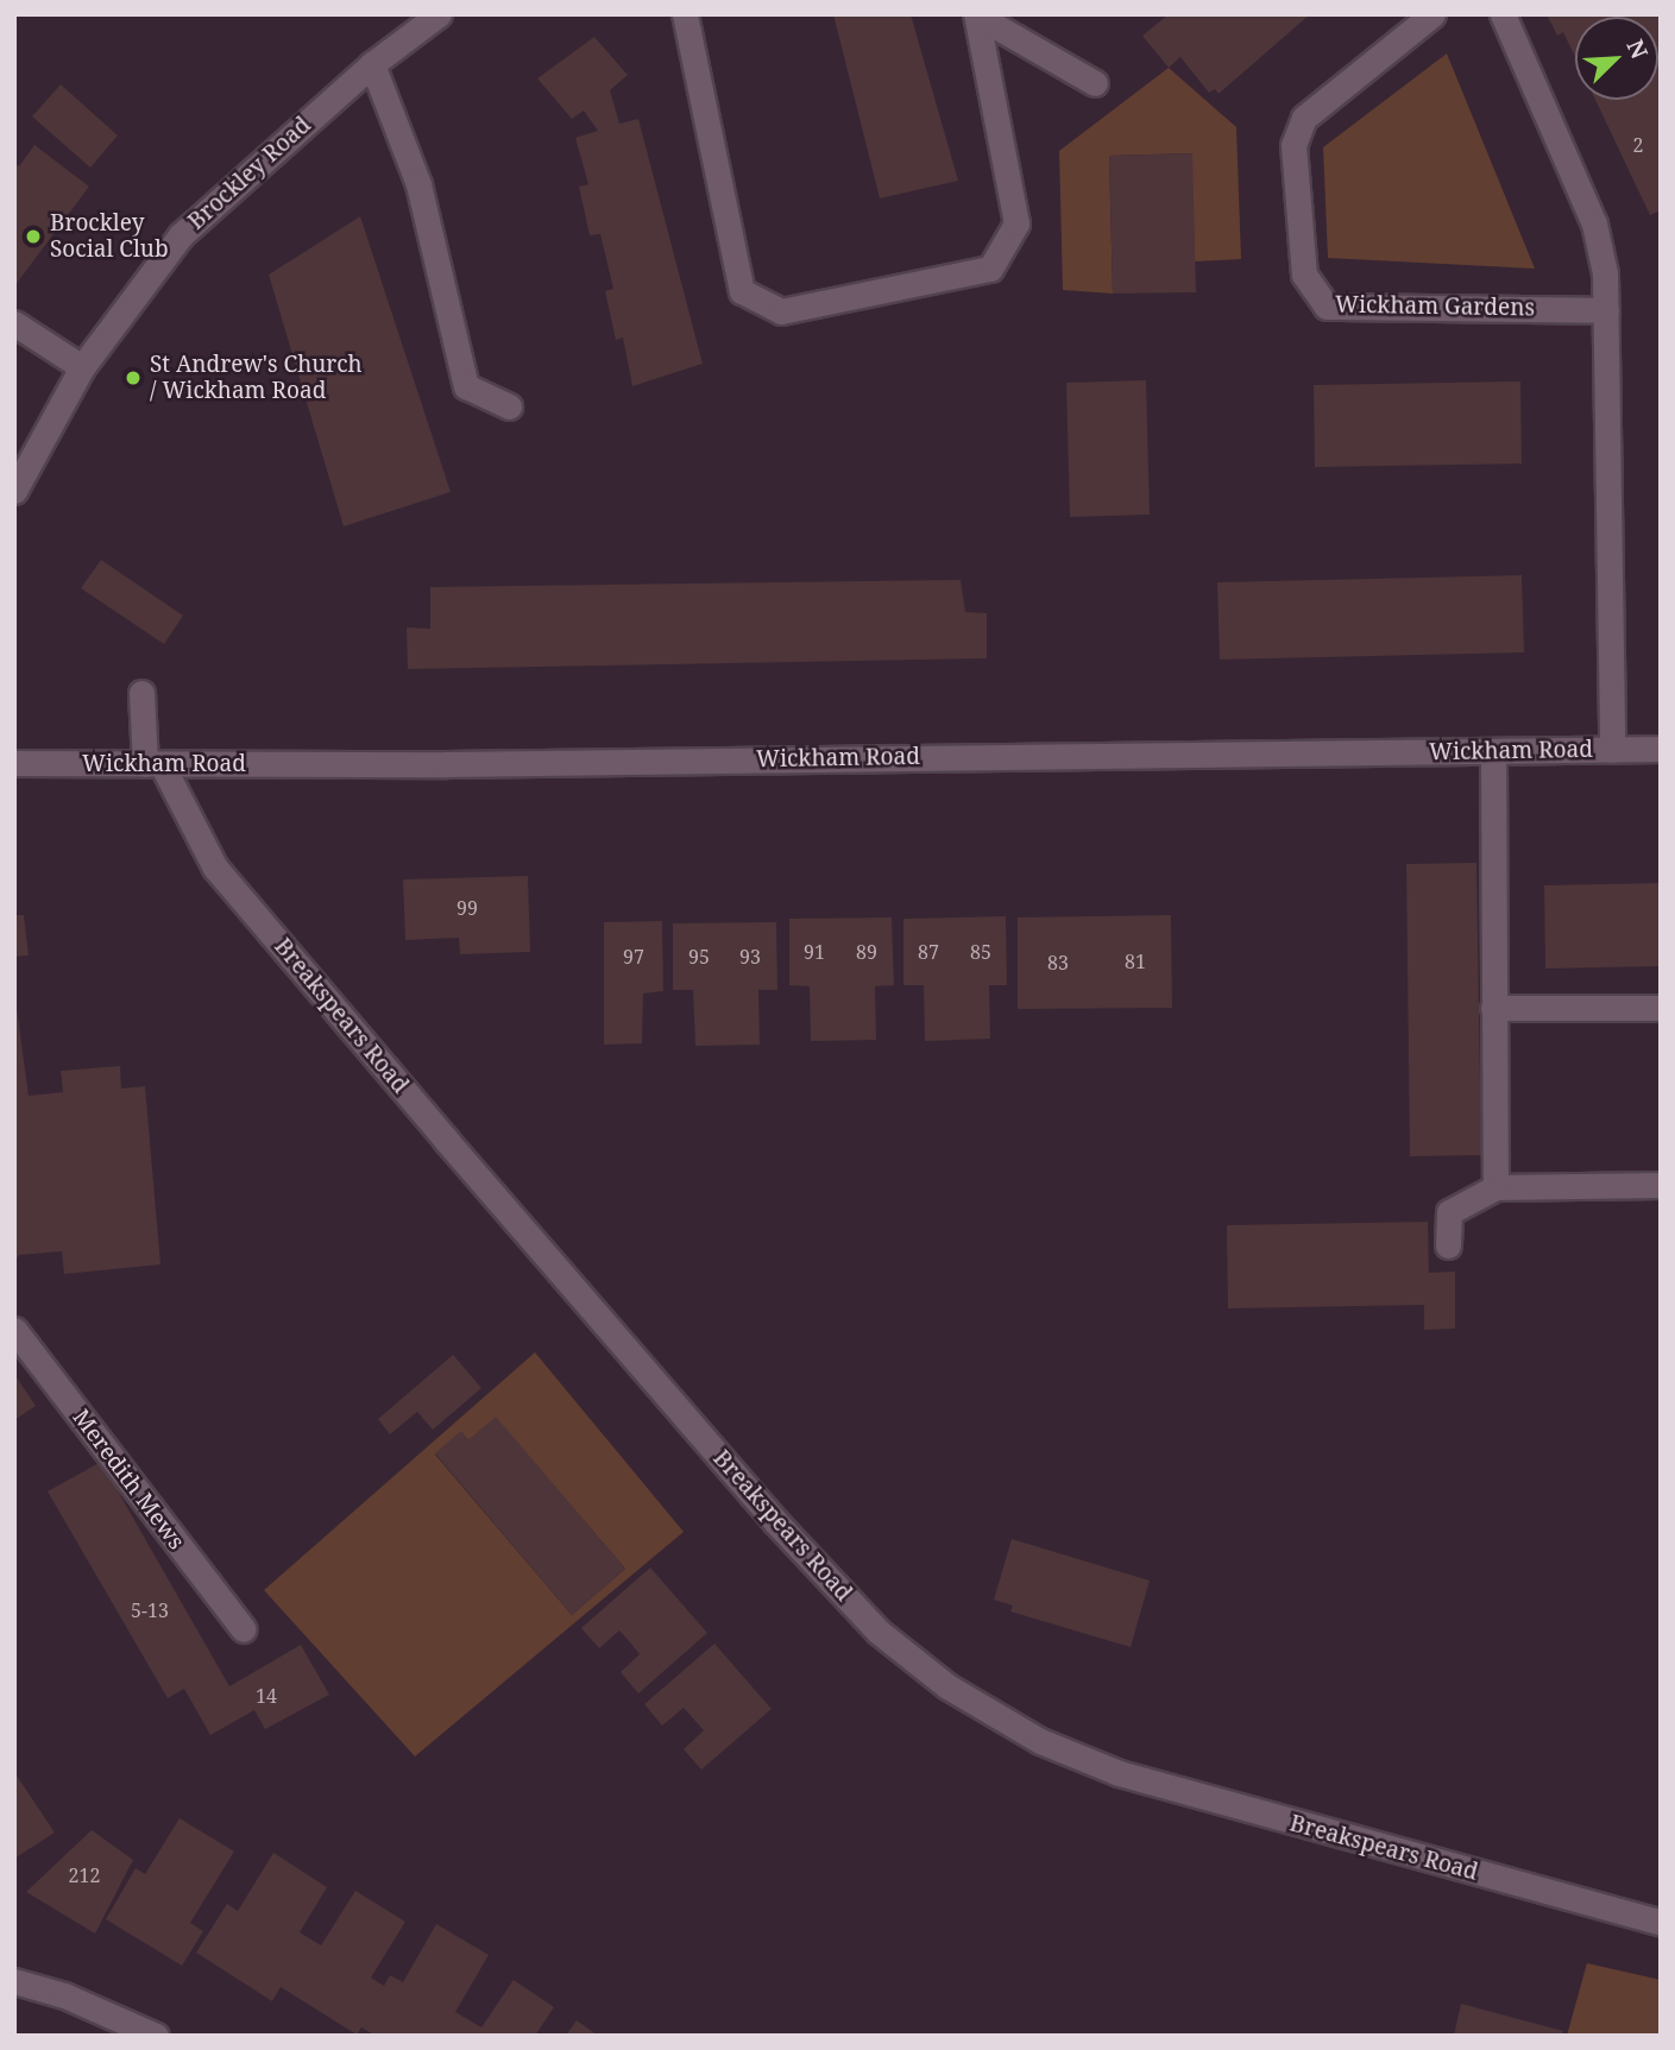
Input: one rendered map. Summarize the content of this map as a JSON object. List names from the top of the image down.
{
  "streets": {
    "street": [
      "Brockley Road",
      "Wickham Gardens",
      "Wickham Road",
      "Breakspears Road",
      "Meredith Mews"
    ]
  },
  "crossings": [
    ["Wickham Road", "Breakspears Road"]
  ],
  "places": ["Brockley Social Club", "St Andrew's Church / Wickham Road"],
  "house_numbers": [
    "2",
    "99",
    "91",
    "89",
    "87",
    "85",
    "97",
    "95",
    "93",
    "81",
    "83",
    "5-13",
    "14",
    "212"
  ],
  "north": "top right"
}
